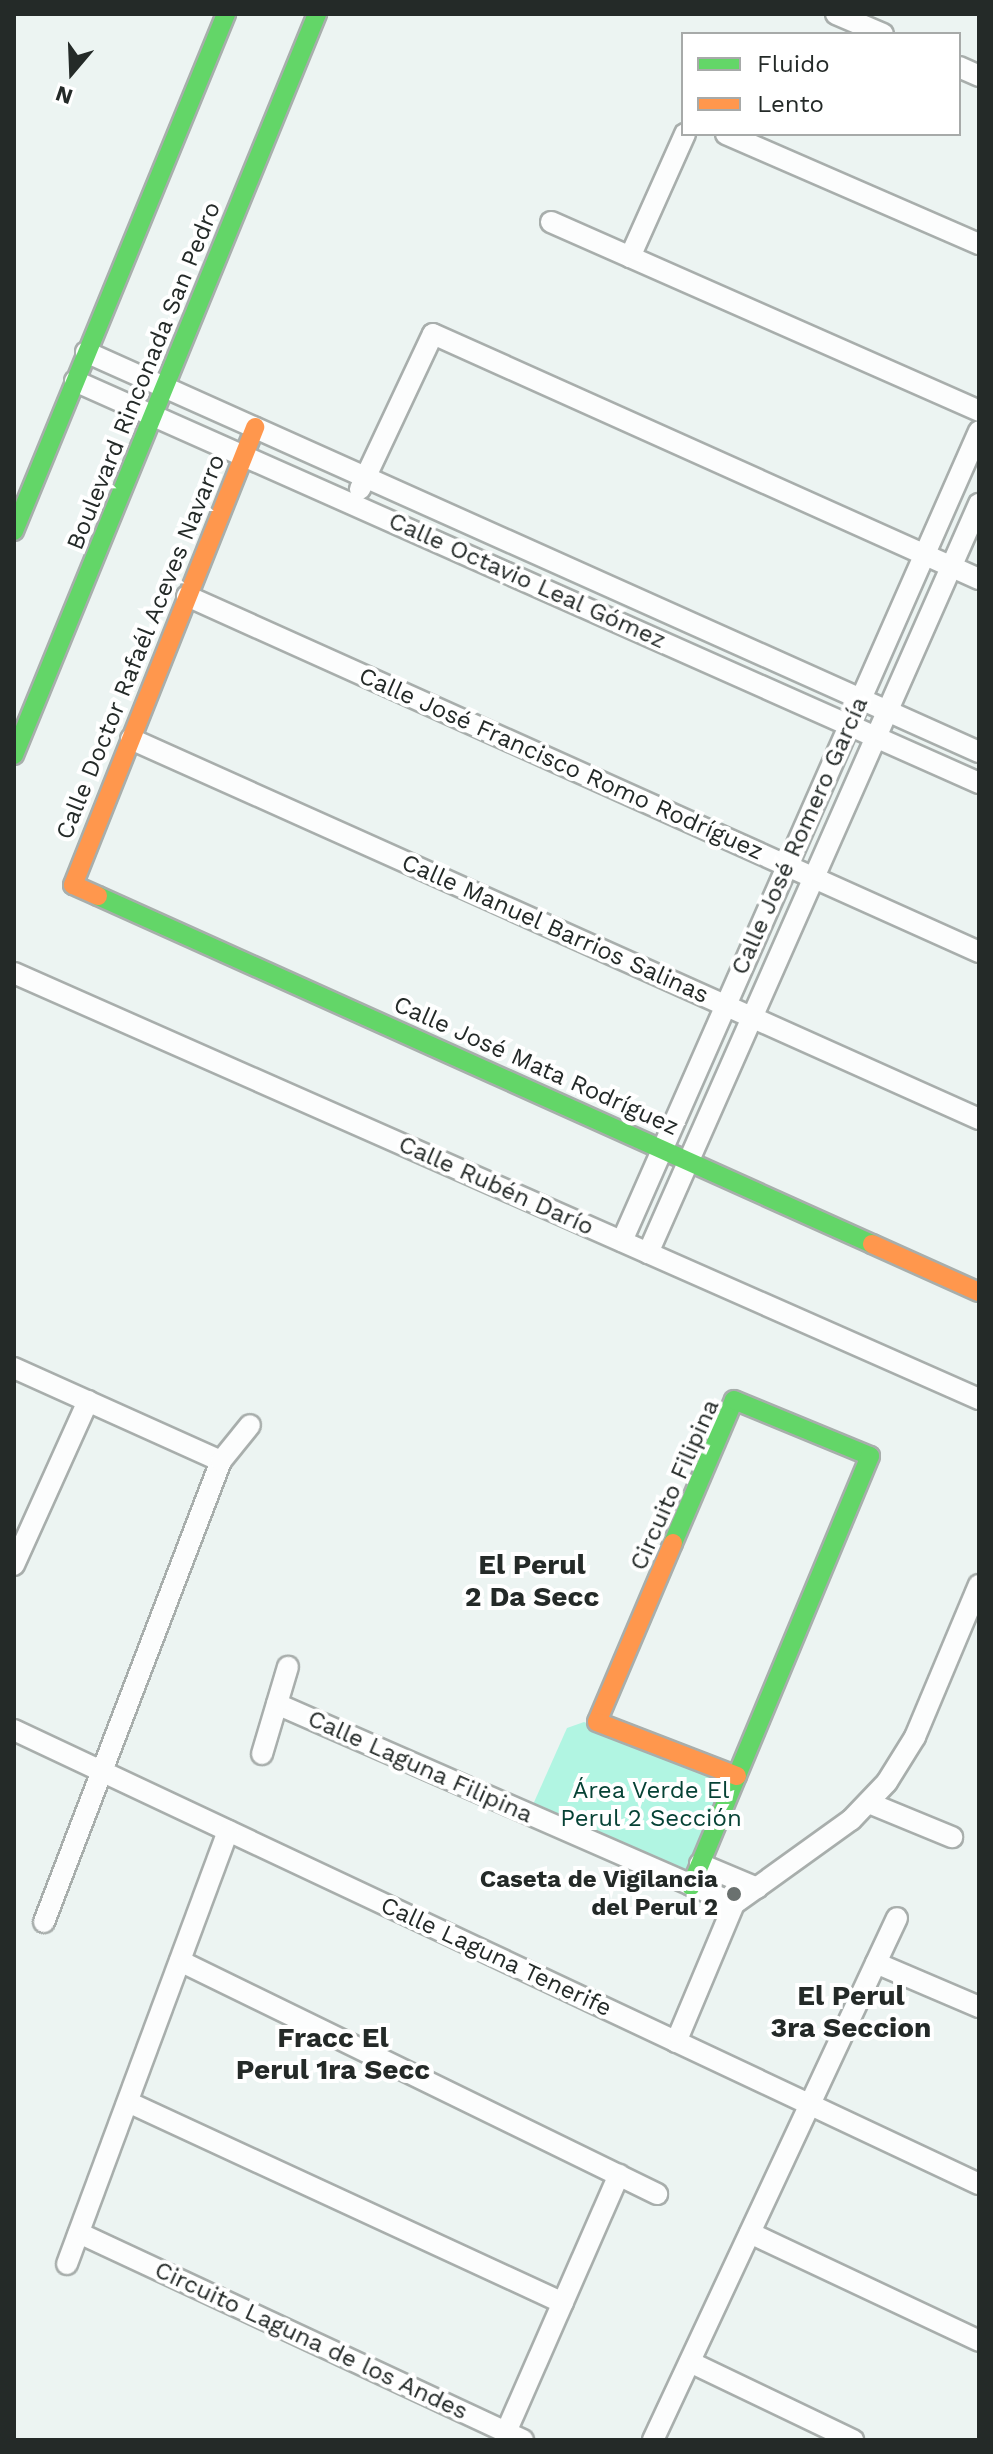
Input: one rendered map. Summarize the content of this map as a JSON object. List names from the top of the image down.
{
  "streets": {
    "street": [
      "Boulevard Rinconada San Pedro",
      "Calle Octavio Leal Gómez",
      "Calle Doctor Rafaél Aceves Navarro",
      "Calle José Francisco Romo Rodríguez",
      "Calle José Romero García",
      "Calle Manuel Barrios Salinas",
      "Calle José Mata Rodríguez",
      "Calle Rubén Darío",
      "Circuito Filipina",
      "Calle Laguna Filipina",
      "Calle Laguna Tenerife",
      "Circuito Laguna de los Andes"
    ]
  },
  "crossings": [
    ["Boulevard Rinconada San Pedro", "Calle Octavio Leal Gómez"],
    ["Calle Octavio Leal Gómez", "Calle Doctor Rafaél Aceves Navarro"],
    ["Calle Octavio Leal Gómez", "Calle José Romero García"],
    ["Calle Doctor Rafaél Aceves Navarro", "Calle José Francisco Romo Rodríguez"],
    ["Calle Doctor Rafaél Aceves Navarro", "Calle Manuel Barrios Salinas"],
    ["Calle Doctor Rafaél Aceves Navarro", "Calle José Mata Rodríguez"],
    ["Calle José Francisco Romo Rodríguez", "Calle José Romero García"],
    ["Calle José Romero García", "Calle Manuel Barrios Salinas"],
    ["Calle José Romero García", "Calle José Mata Rodríguez"],
    ["Calle José Romero García", "Calle Rubén Darío"],
    ["Circuito Filipina", "Calle Laguna Filipina"]
  ],
  "districts": ["El Perul 2 Da Secc", "El Perul 3ra Seccion", "Fracc El Perul 1ra Secc"],
  "parks": ["Área Verde El Perul 2 Sección"],
  "places": ["Caseta de Vigilancia del Perul 2"],
  "legend": ["Fluido", "Lento"],
  "north": "bottom"
}
